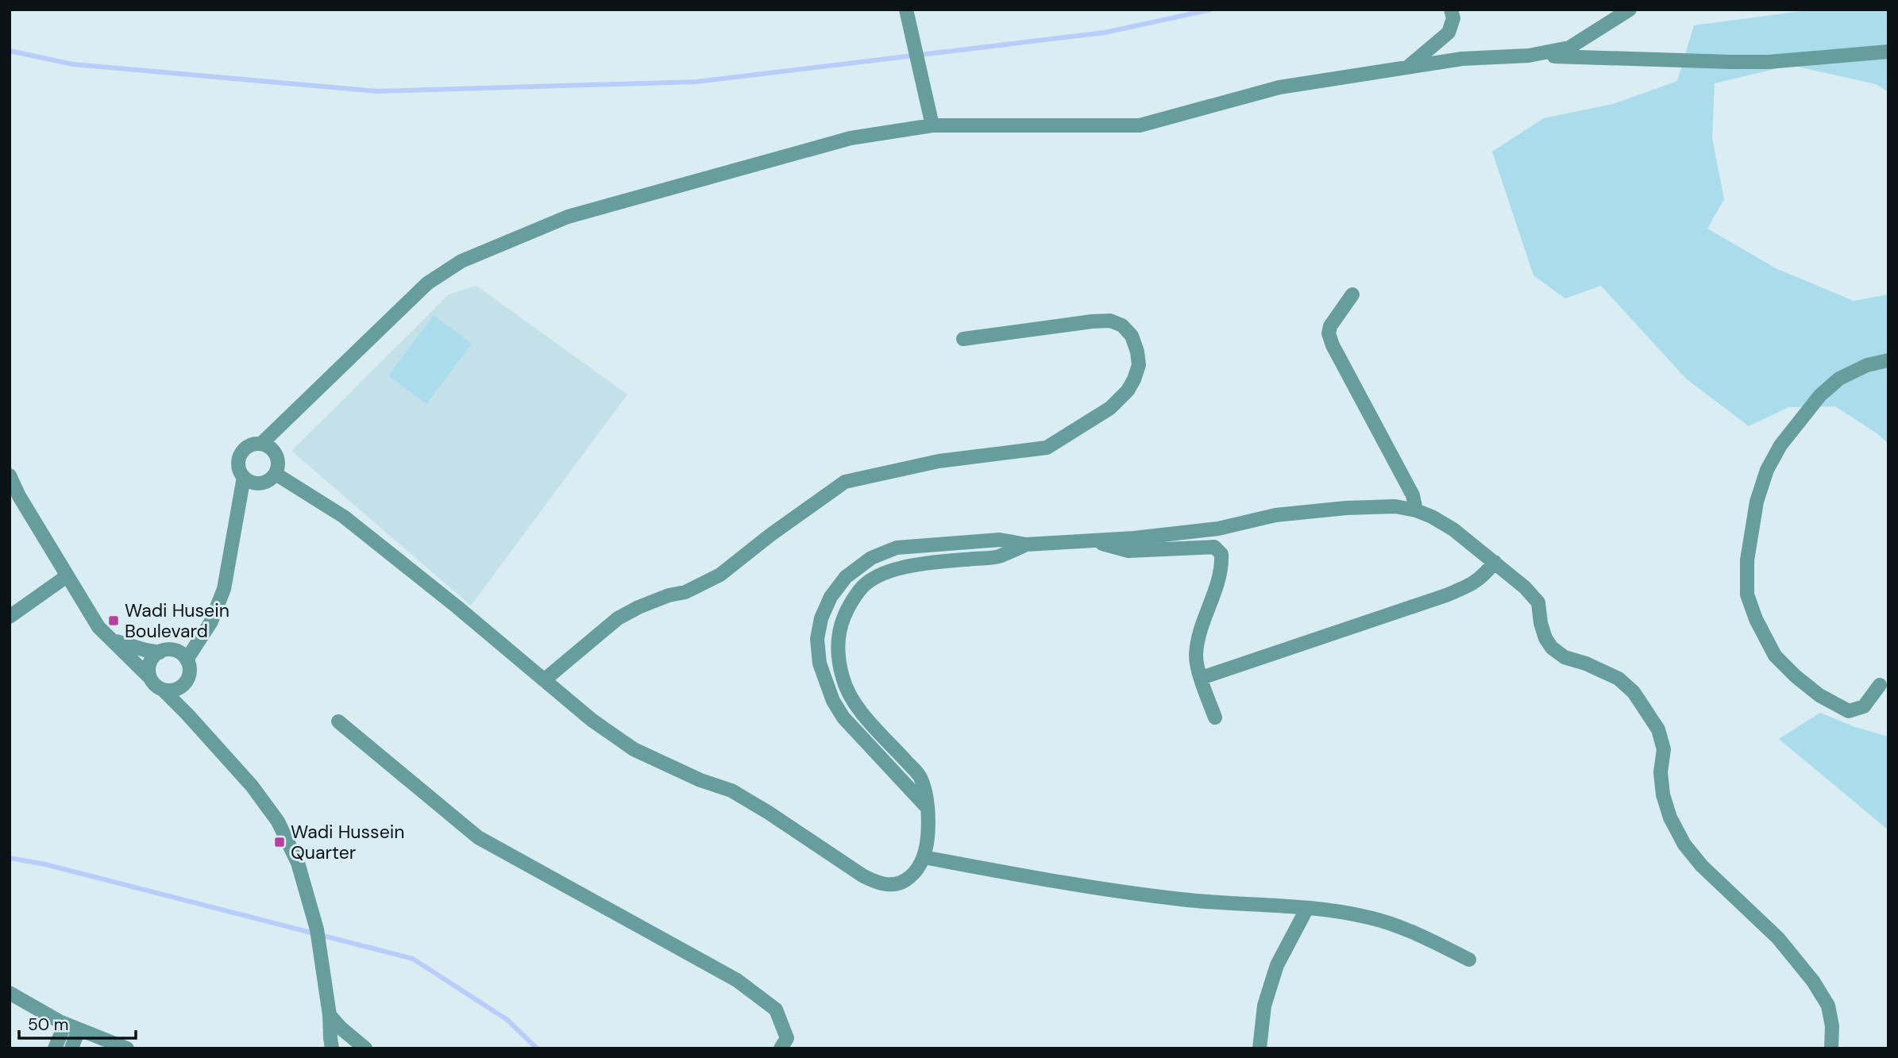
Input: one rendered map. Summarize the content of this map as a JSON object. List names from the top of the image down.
{
  "places": {
    "transit": ["Wadi Husein Boulevard", "Wadi Hussein Quarter"]
  },
  "scale_bar": "50 m"
}
